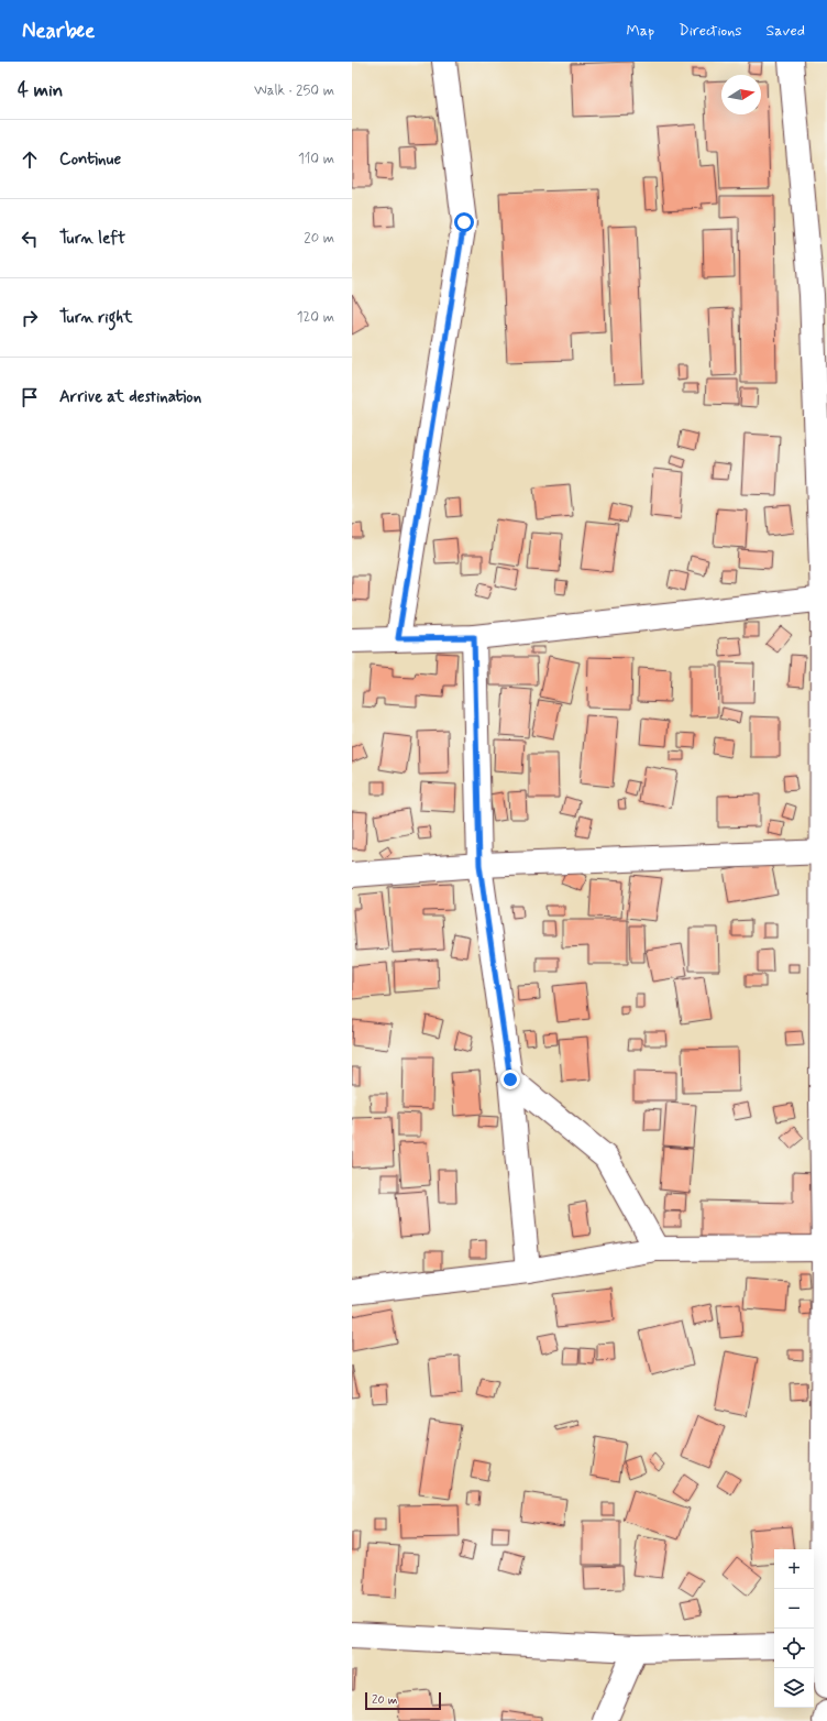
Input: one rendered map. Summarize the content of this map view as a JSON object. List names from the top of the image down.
{
  "scale_bar": "20 m",
  "north": "right",
  "page": {
    "header": "Nearbee",
    "nav": ["Map", "Directions", "Saved"],
    "heading": ["4 min", "Walk · 250 m"],
    "list": [
      ["Continue", "110 m"],
      ["Turn left", "20 m"],
      ["Turn right", "120 m"],
      "Arrive at destination"
    ],
    "map_buttons": ["+", "−"],
    "scale": "20 m"
  }
}
